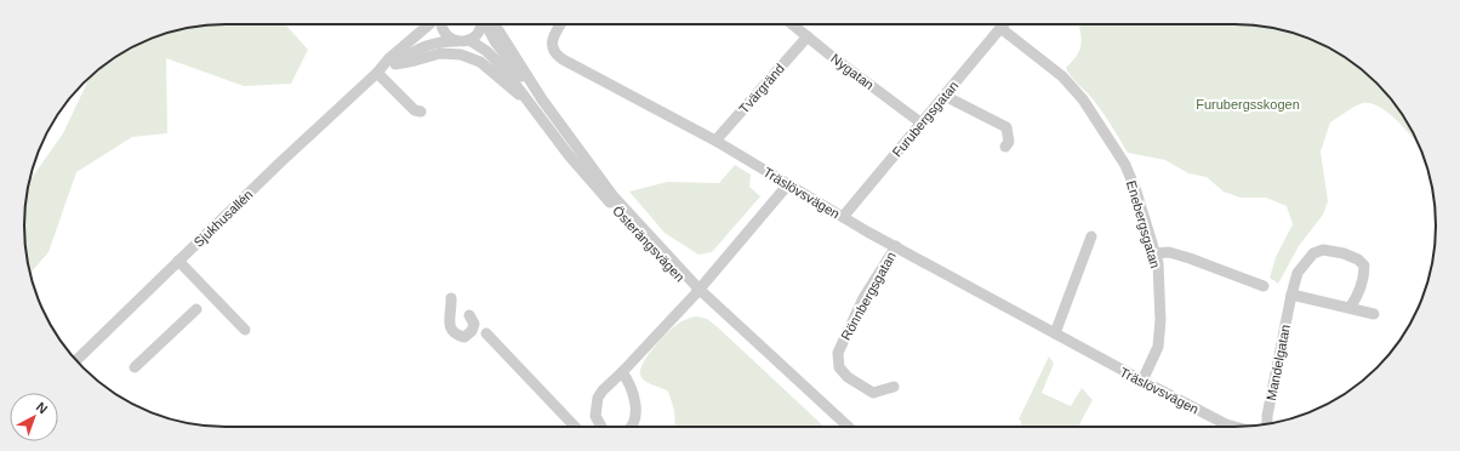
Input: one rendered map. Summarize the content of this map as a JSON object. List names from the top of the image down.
{
  "streets": {
    "street": [
      "Nygatan",
      "Tvärgränd",
      "Furubergsgatan",
      "Träslövsvägen",
      "Sjukhusallén",
      "Enebergsgatan",
      "Österängsvägen",
      "Rönnbergsgatan",
      "Mandelgatan"
    ]
  },
  "crossings": [
    ["Nygatan", "Tvärgränd"],
    ["Nygatan", "Furubergsgatan"],
    ["Tvärgränd", "Träslövsvägen"],
    ["Furubergsgatan", "Träslövsvägen"],
    ["Träslövsvägen", "Enebergsgatan"],
    ["Träslövsvägen", "Rönnbergsgatan"]
  ],
  "parks": ["Furubergsskogen"],
  "north": "top right"
}
